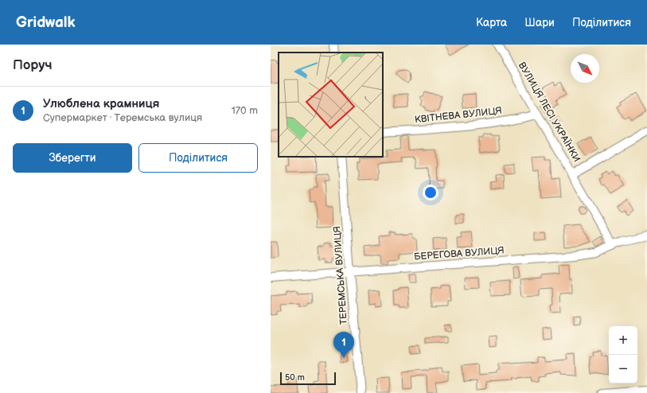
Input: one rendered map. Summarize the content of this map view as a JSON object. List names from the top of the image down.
{
  "streets": {
    "street": [
      "ВУЛИЦЯ ЛЕСІ УКРАЇНКИ",
      "КВІТНЕВА ВУЛИЦЯ",
      "БЕРЕГОВА ВУЛИЦЯ",
      "ТЕРЕМСЬКА ВУЛИЦЯ"
    ]
  },
  "crossings": [
    ["ВУЛИЦЯ ЛЕСІ УКРАЇНКИ", "КВІТНЕВА ВУЛИЦЯ"],
    ["ВУЛИЦЯ ЛЕСІ УКРАЇНКИ", "БЕРЕГОВА ВУЛИЦЯ"],
    ["БЕРЕГОВА ВУЛИЦЯ", "ТЕРЕМСЬКА ВУЛИЦЯ"]
  ],
  "scale_bar": "50 m",
  "north": "bottom right",
  "page": {
    "header": "Gridwalk",
    "nav": ["Карта", "Шари", "Поділитися"],
    "heading": "Поруч",
    "list": [
      {
        "mark": "1",
        "name": "Улюблена крамниця",
        "note": "Супермаркет · Теремська вулиця",
        "value": "170 m"
      }
    ],
    "buttons": ["Зберегти", "Поділитися"],
    "map_buttons": ["+", "−"],
    "pins": "1",
    "scale": "50 m"
  }
}
